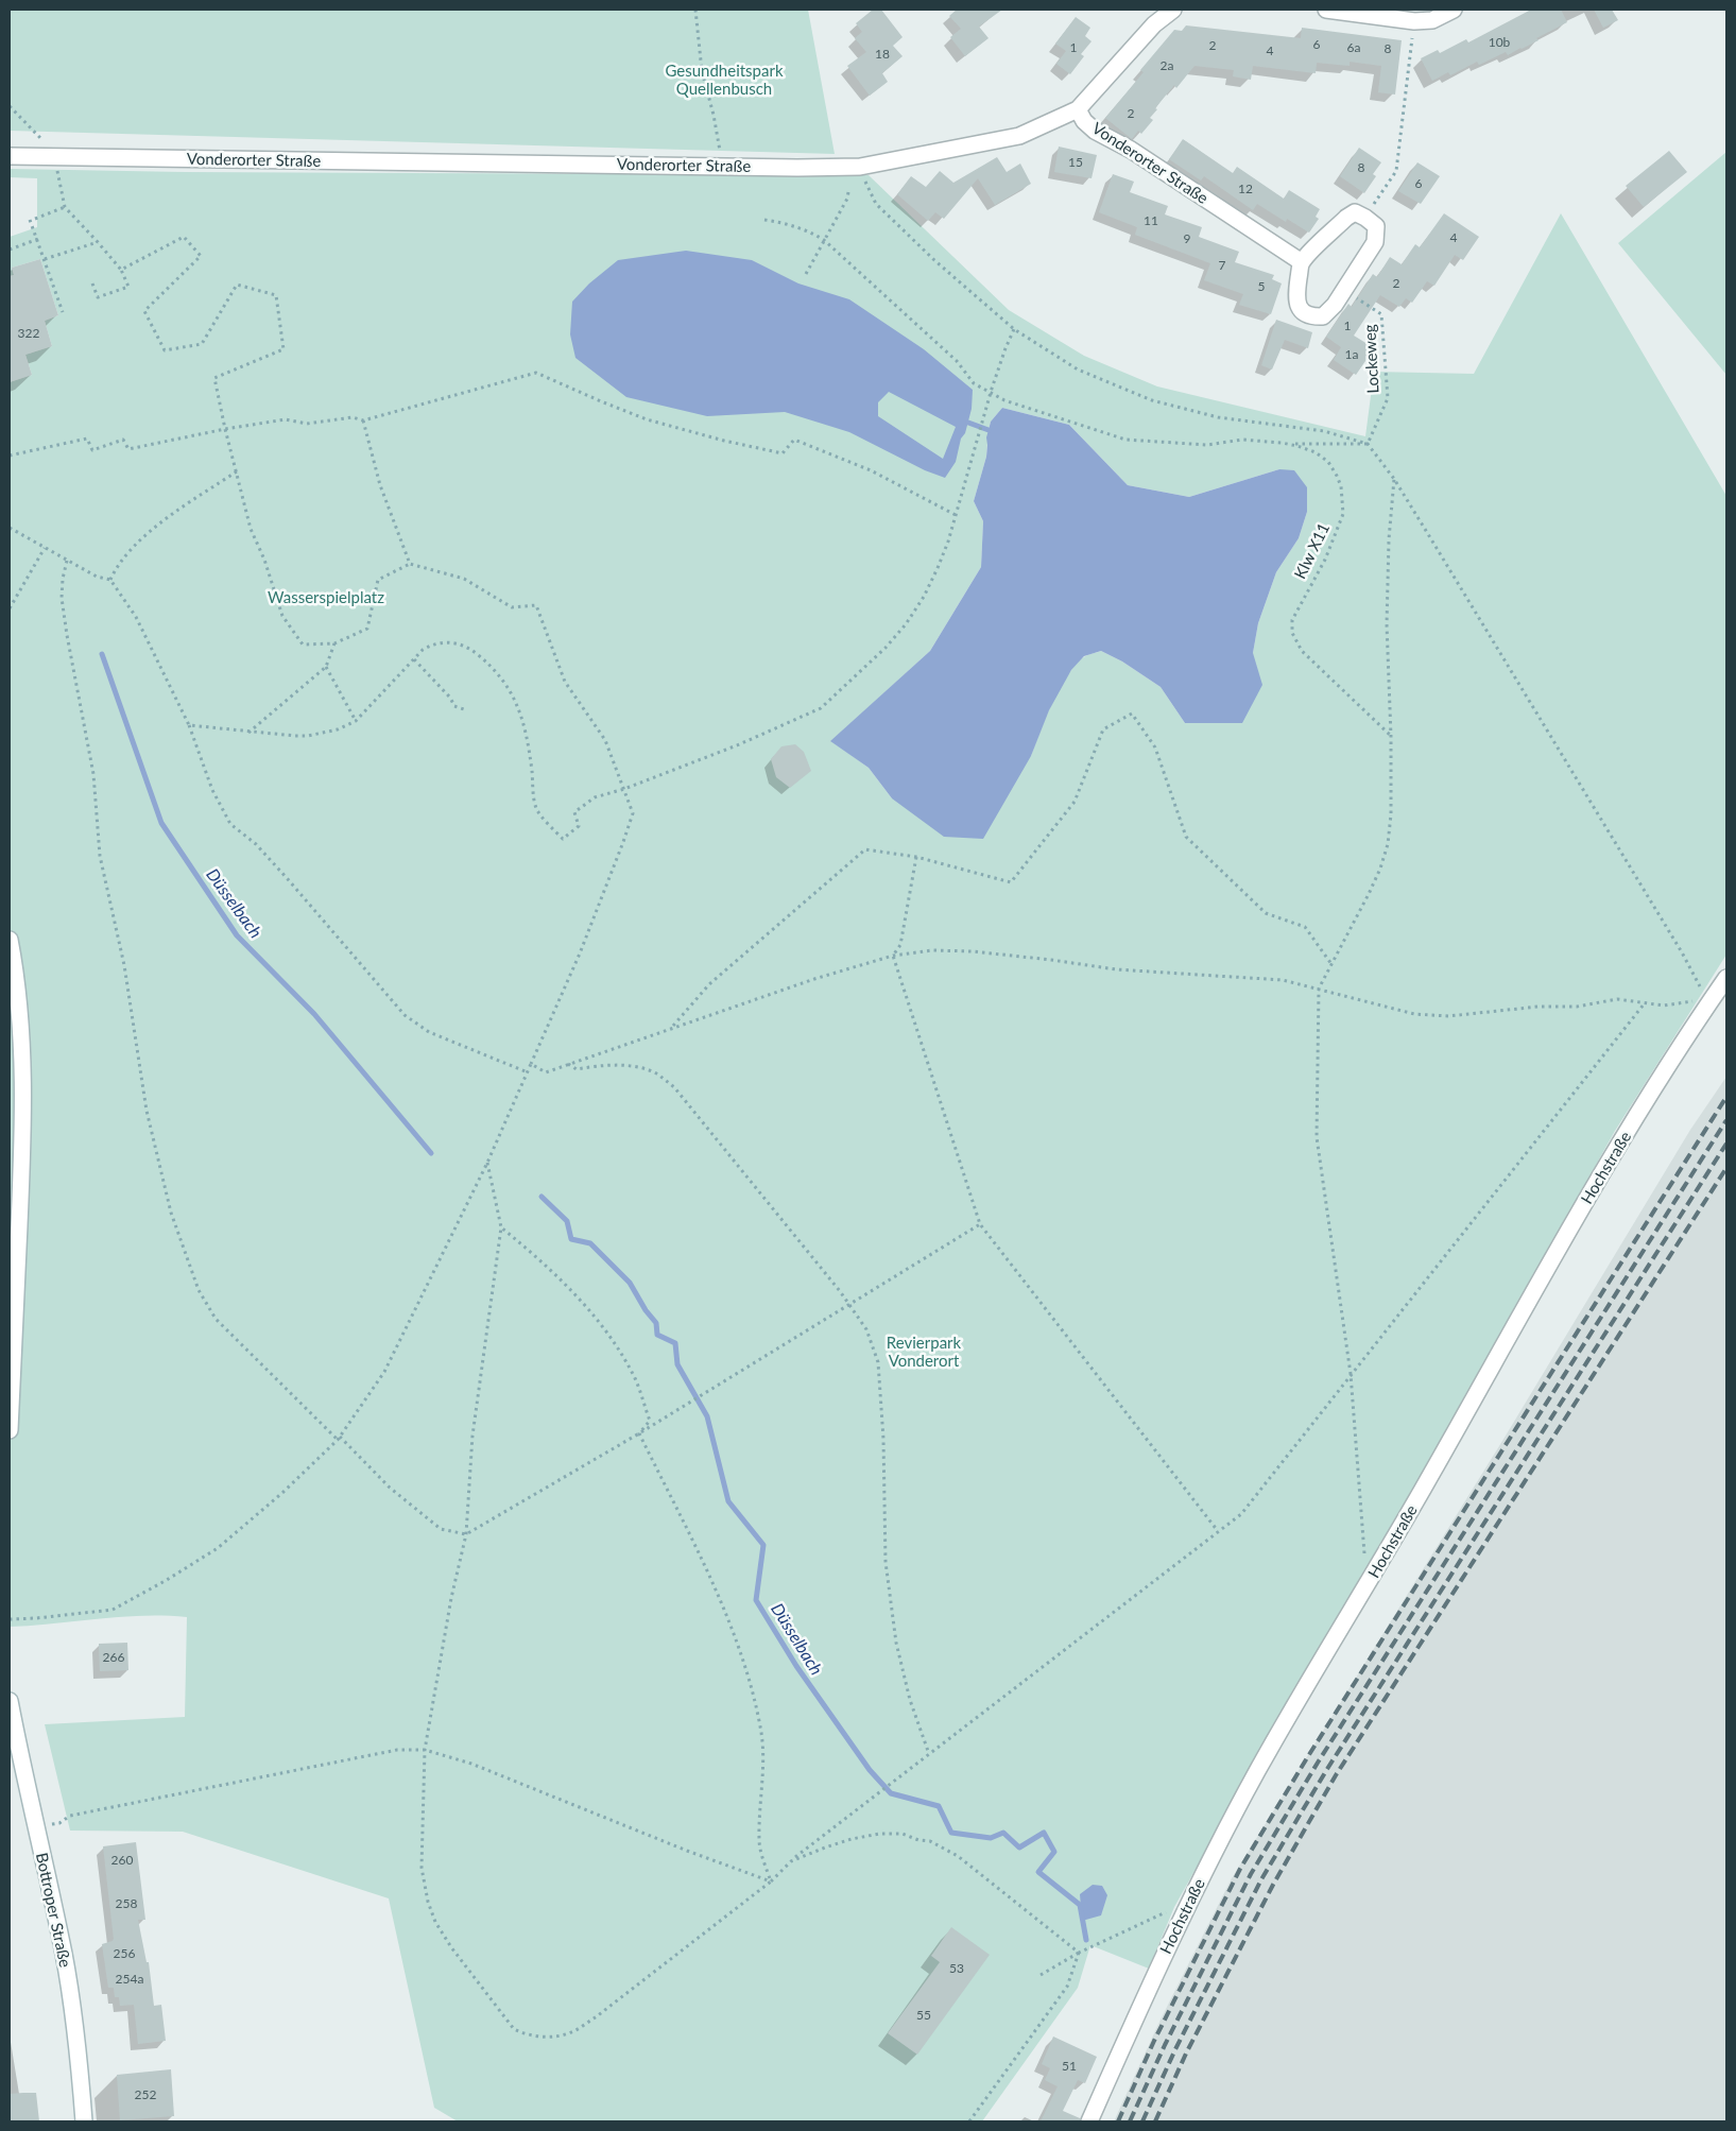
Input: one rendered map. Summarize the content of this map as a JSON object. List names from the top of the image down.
{
  "streets": {
    "street": ["Vonderorter Straße", "Hochstraße", "Bottroper Straße"],
    "path": ["Lockeweg", "Klw X11"]
  },
  "water": ["Düsselbach"],
  "parks": ["Gesundheitspark Quellenbusch", "Wasserspielplatz", "Revierpark Vonderort"],
  "house_numbers": [
    "10b",
    "6",
    "2",
    "1",
    "6a",
    "8",
    "4",
    "18",
    "2a",
    "2",
    "15",
    "8",
    "6",
    "12",
    "11",
    "4",
    "9",
    "7",
    "2",
    "5",
    "1",
    "322",
    "1a",
    "266",
    "260",
    "258",
    "256",
    "53",
    "254a",
    "55",
    "51",
    "252"
  ]
}
